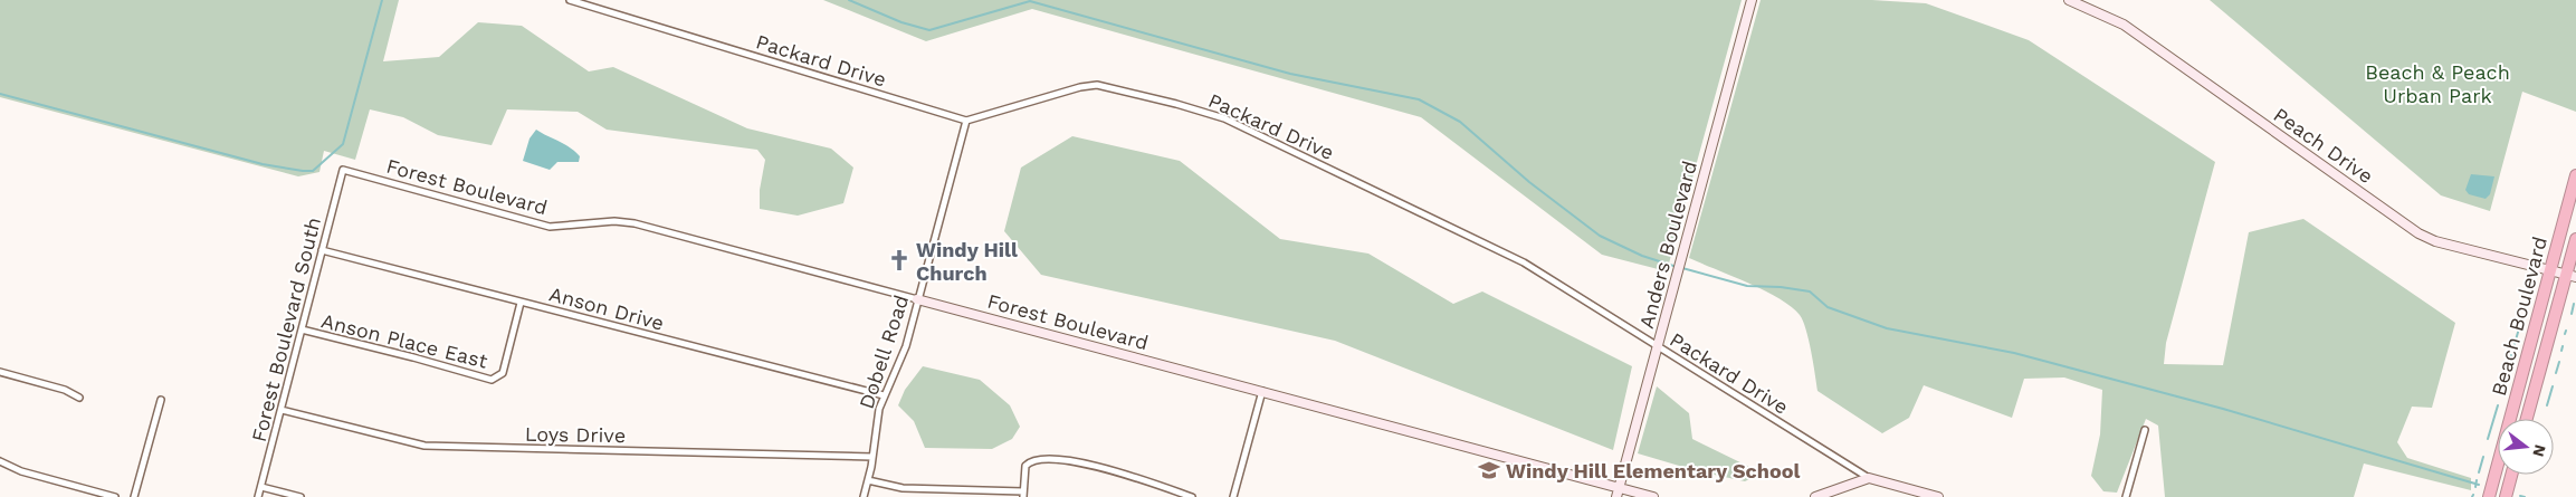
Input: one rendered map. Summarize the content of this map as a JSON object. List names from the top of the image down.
{
  "streets": {
    "highway": ["Beach Boulevard"],
    "street": [
      "Packard Drive",
      "Peach Drive",
      "Forest Boulevard",
      "Anders Boulevard",
      "Anson Drive",
      "Forest Boulevard South",
      "Anson Place East",
      "Dobell Road",
      "Loys Drive"
    ]
  },
  "crossings": [
    ["Packard Drive", "Anders Boulevard"],
    ["Packard Drive", "Dobell Road"],
    ["Peach Drive", "Beach Boulevard"],
    ["Forest Boulevard", "Anders Boulevard"],
    ["Forest Boulevard", "Forest Boulevard South"],
    ["Forest Boulevard", "Dobell Road"],
    ["Anson Drive", "Forest Boulevard South"],
    ["Anson Drive", "Anson Place East"],
    ["Anson Drive", "Dobell Road"],
    ["Forest Boulevard South", "Anson Place East"],
    ["Forest Boulevard South", "Loys Drive"],
    ["Dobell Road", "Loys Drive"]
  ],
  "parks": ["Beach & Peach Urban Park"],
  "places": {
    "church": ["Windy Hill Church"],
    "school or university": ["Windy Hill Elementary School"]
  },
  "north": "right"
}
